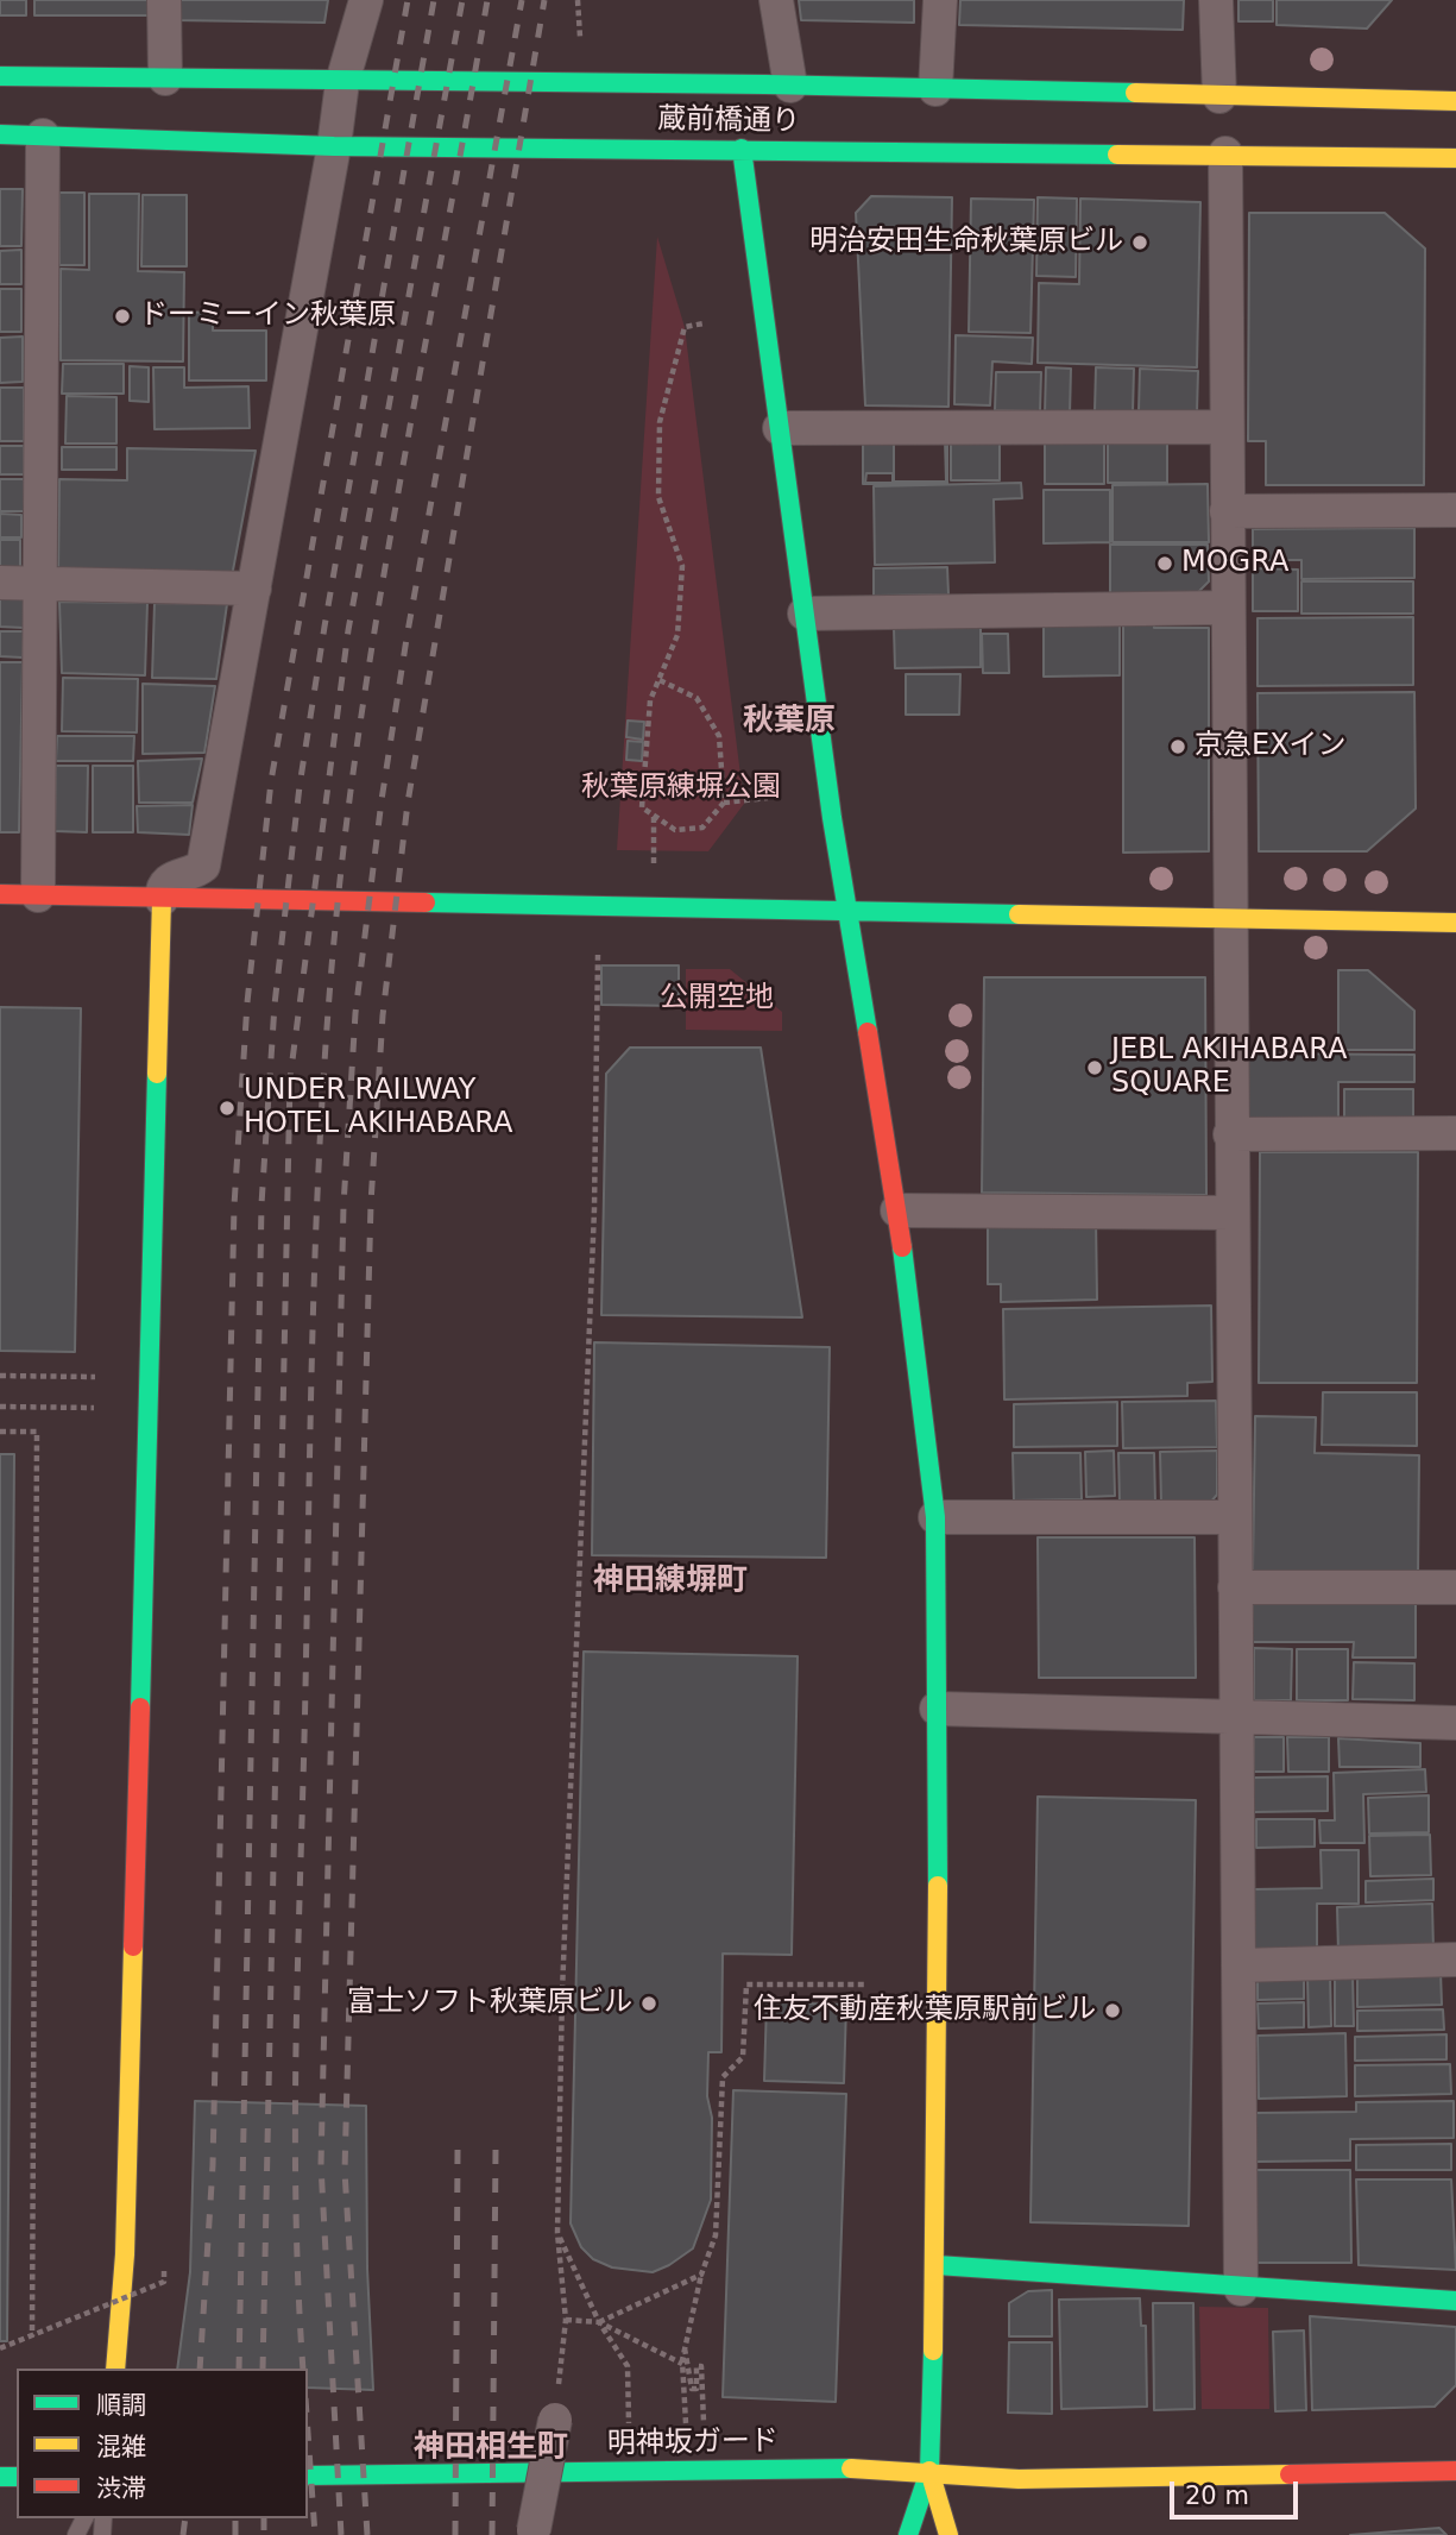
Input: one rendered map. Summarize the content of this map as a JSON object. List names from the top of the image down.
{
  "streets": {
    "street": ["蔵前橋通り", "明神坂ガード"]
  },
  "districts": ["秋葉原", "神田練塀町", "神田相生町"],
  "parks": ["秋葉原練塀公園", "公開空地"],
  "places": [
    "明治安田生命秋葉原ビル",
    "ドーミーイン秋葉原",
    "MOGRA",
    "京急EXイン",
    "JEBL AKIHABARA SQUARE",
    "UNDER RAILWAY HOTEL AKIHABARA",
    "富士ソフト秋葉原ビル",
    "住友不動産秋葉原駅前ビル"
  ],
  "legend": ["順調", "混雑", "渋滞"],
  "scale_bar": "20 m"
}
